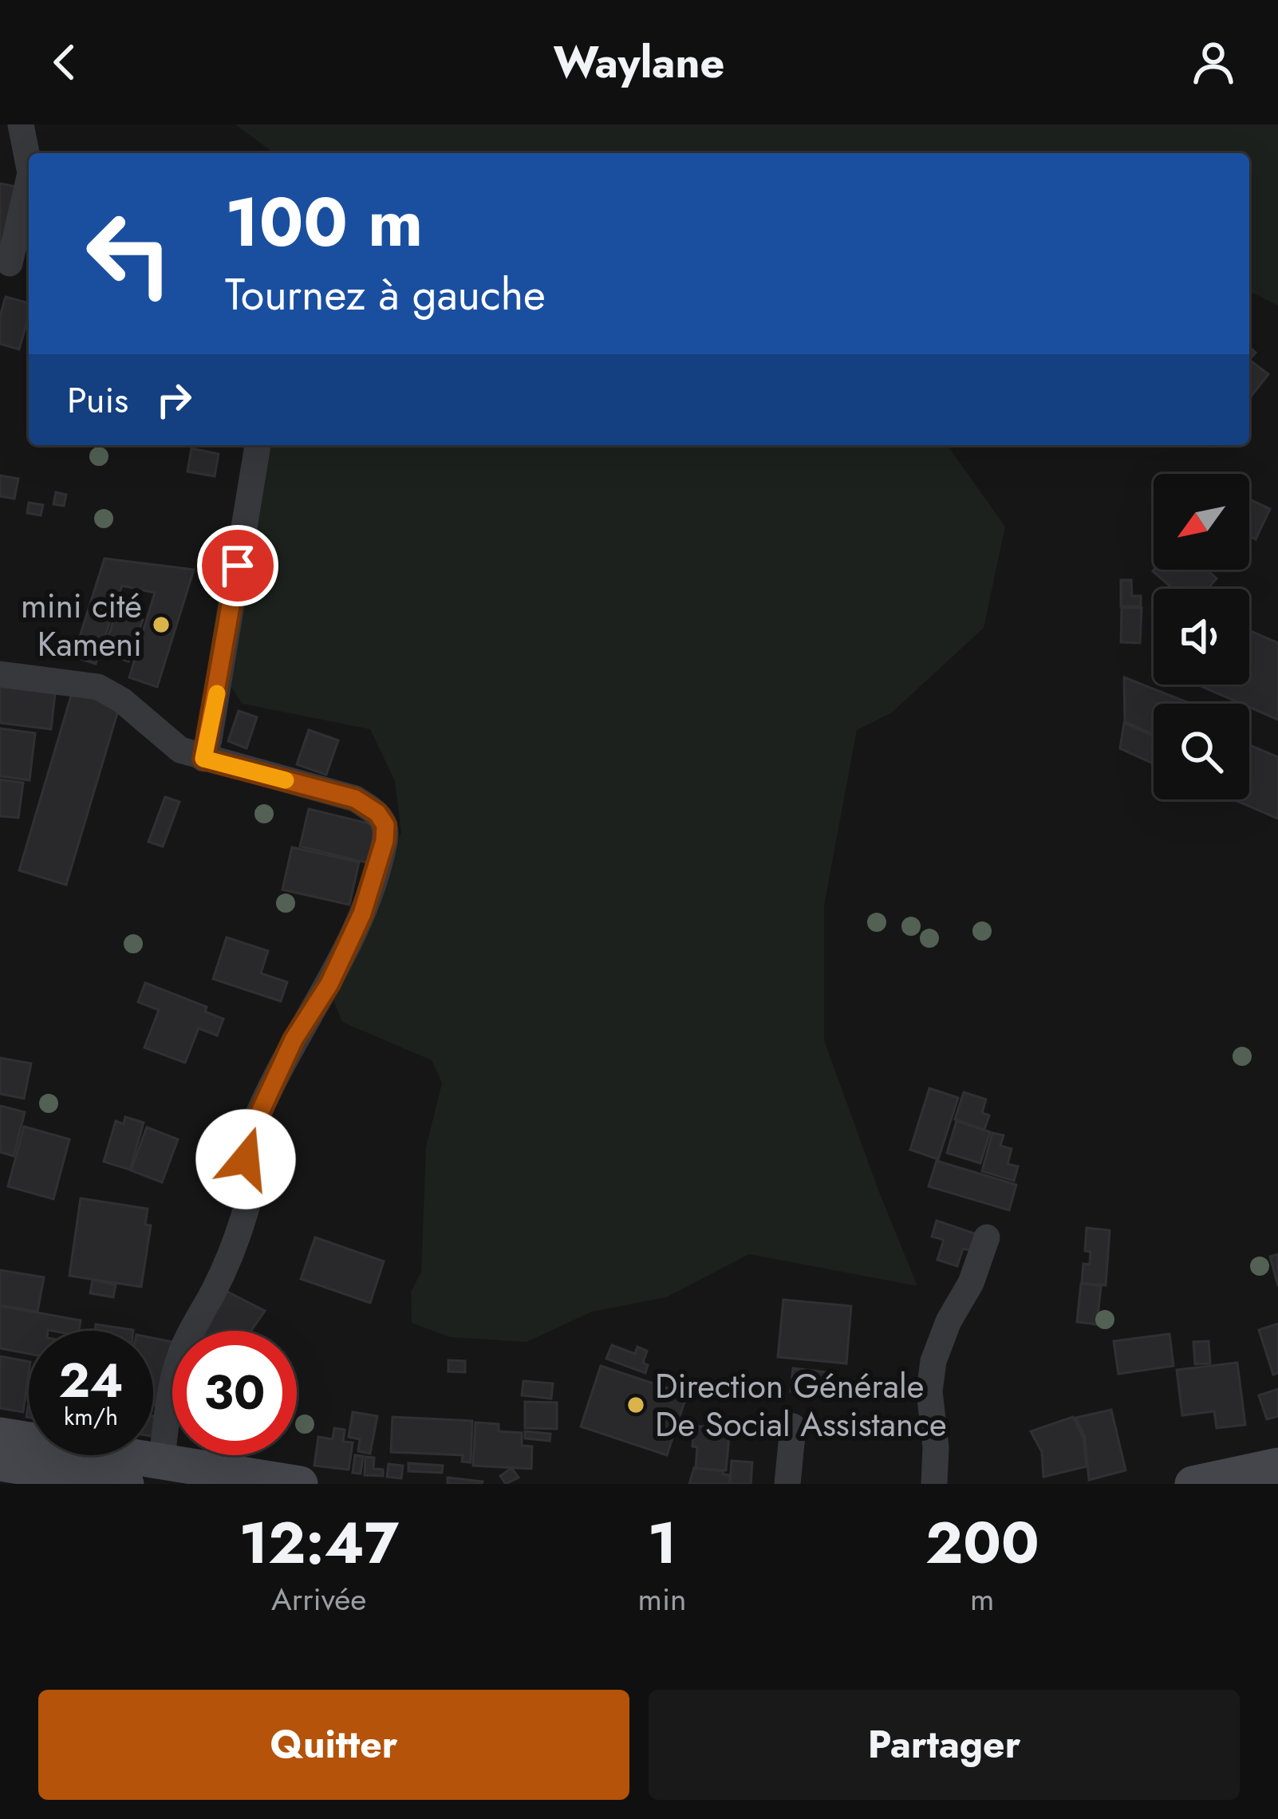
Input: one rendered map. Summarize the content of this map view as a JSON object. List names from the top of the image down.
{
  "places": ["mini cité Kameni", "Direction Générale De Social Assistance"],
  "north": "bottom left",
  "page": {
    "header": "Waylane",
    "turn": ["100 m", "Tournez à gauche"],
    "then": "Puis",
    "speed": "24 km/h",
    "limit": "30",
    "eta": [
      "12:47",
      "Arrivée",
      "1",
      "min",
      "200",
      "m"
    ],
    "buttons": ["Quitter", "Partager"]
  }
}
